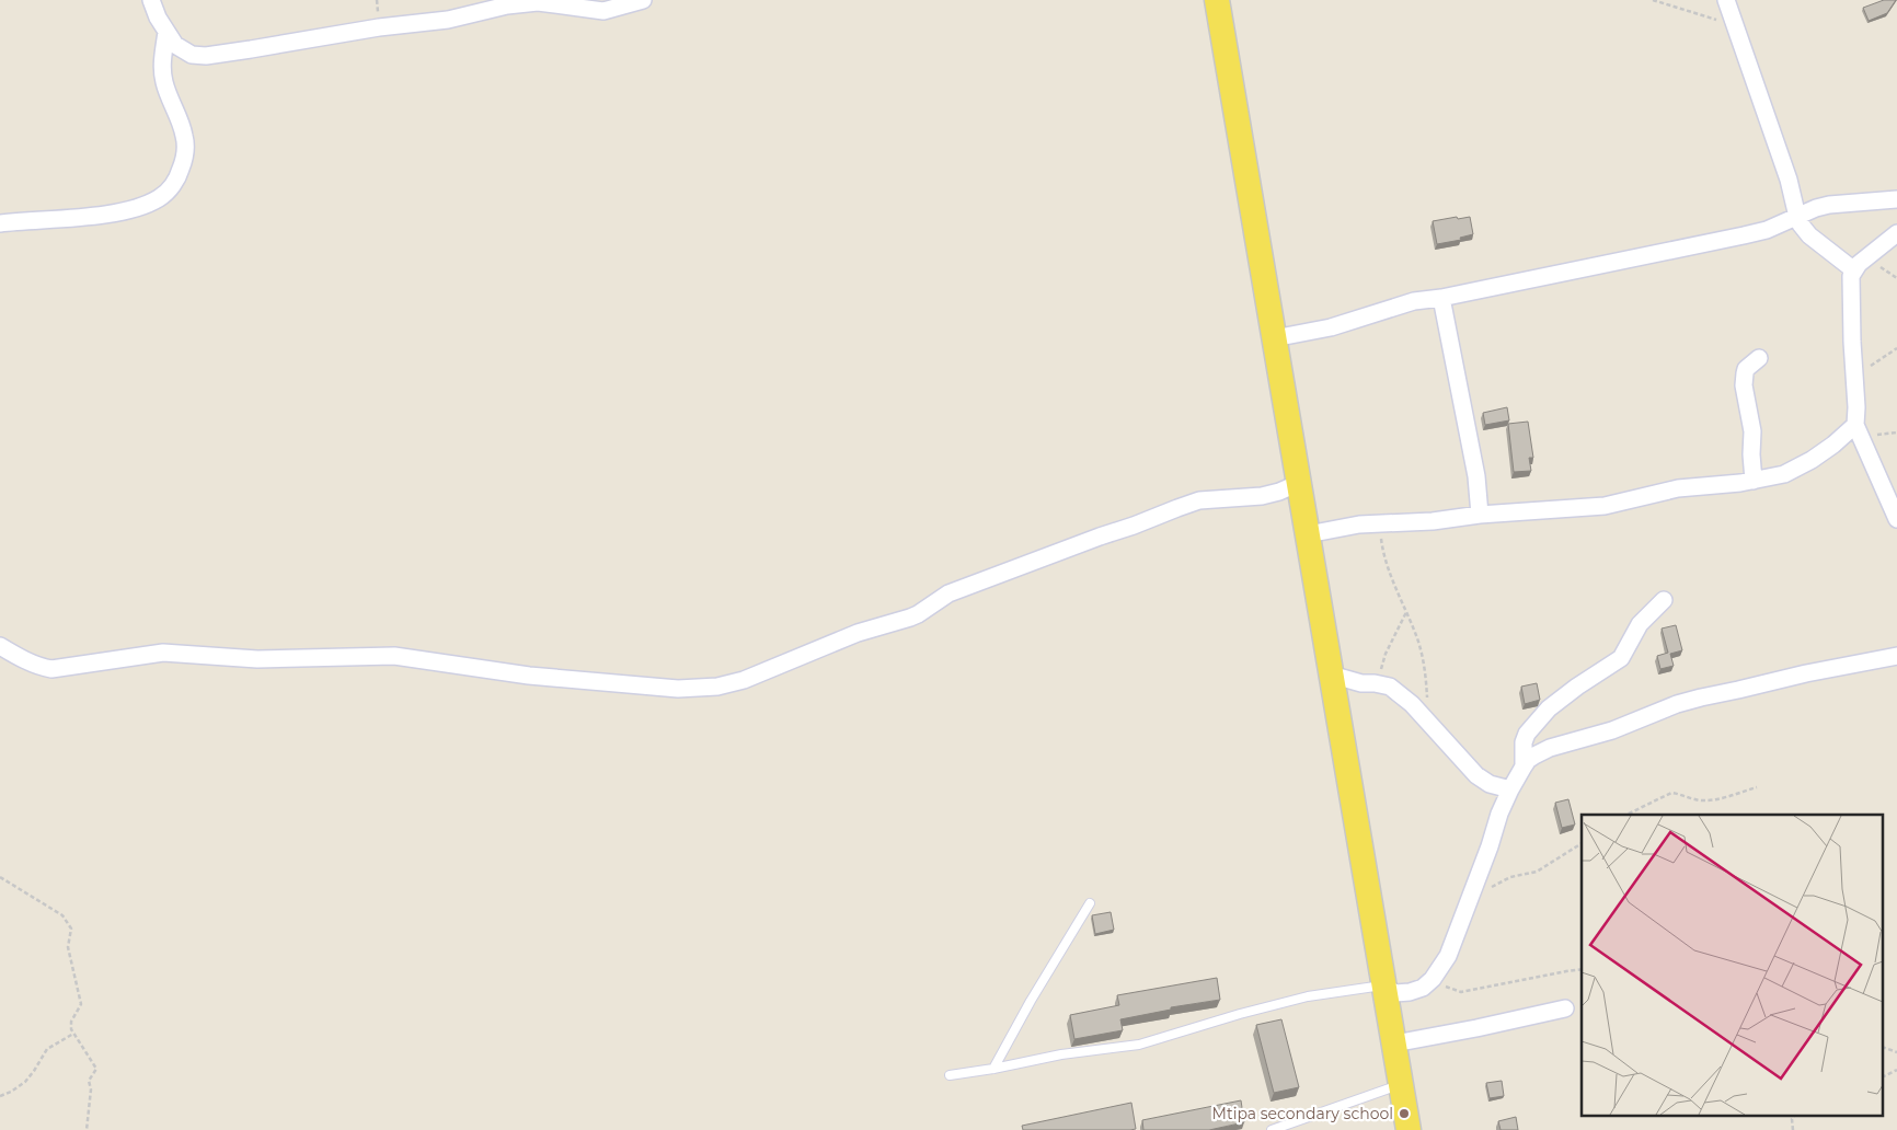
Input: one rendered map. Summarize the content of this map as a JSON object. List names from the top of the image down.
{
  "places": ["Mtipa secondary school"]
}
